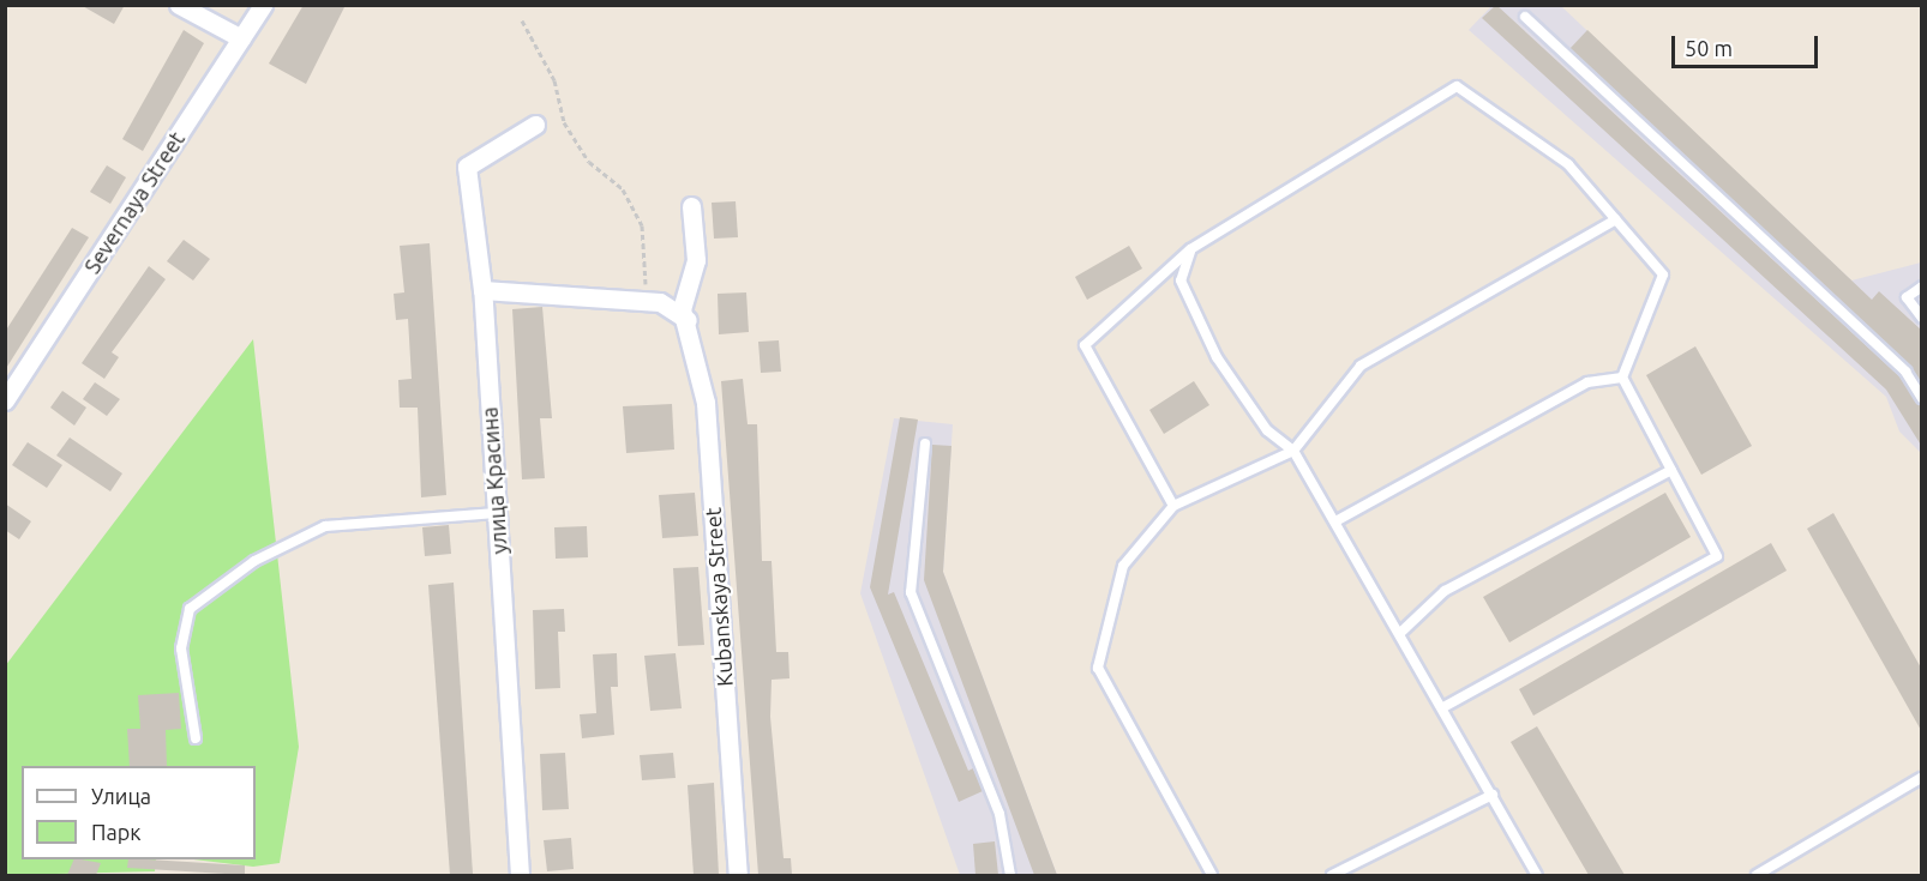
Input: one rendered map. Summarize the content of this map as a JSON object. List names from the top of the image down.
{
  "streets": {
    "street": ["Severnaya Street", "улица Красина", "Kubanskaya Street"]
  },
  "legend": ["Улица", "Парк"],
  "scale_bar": "50 m"
}
